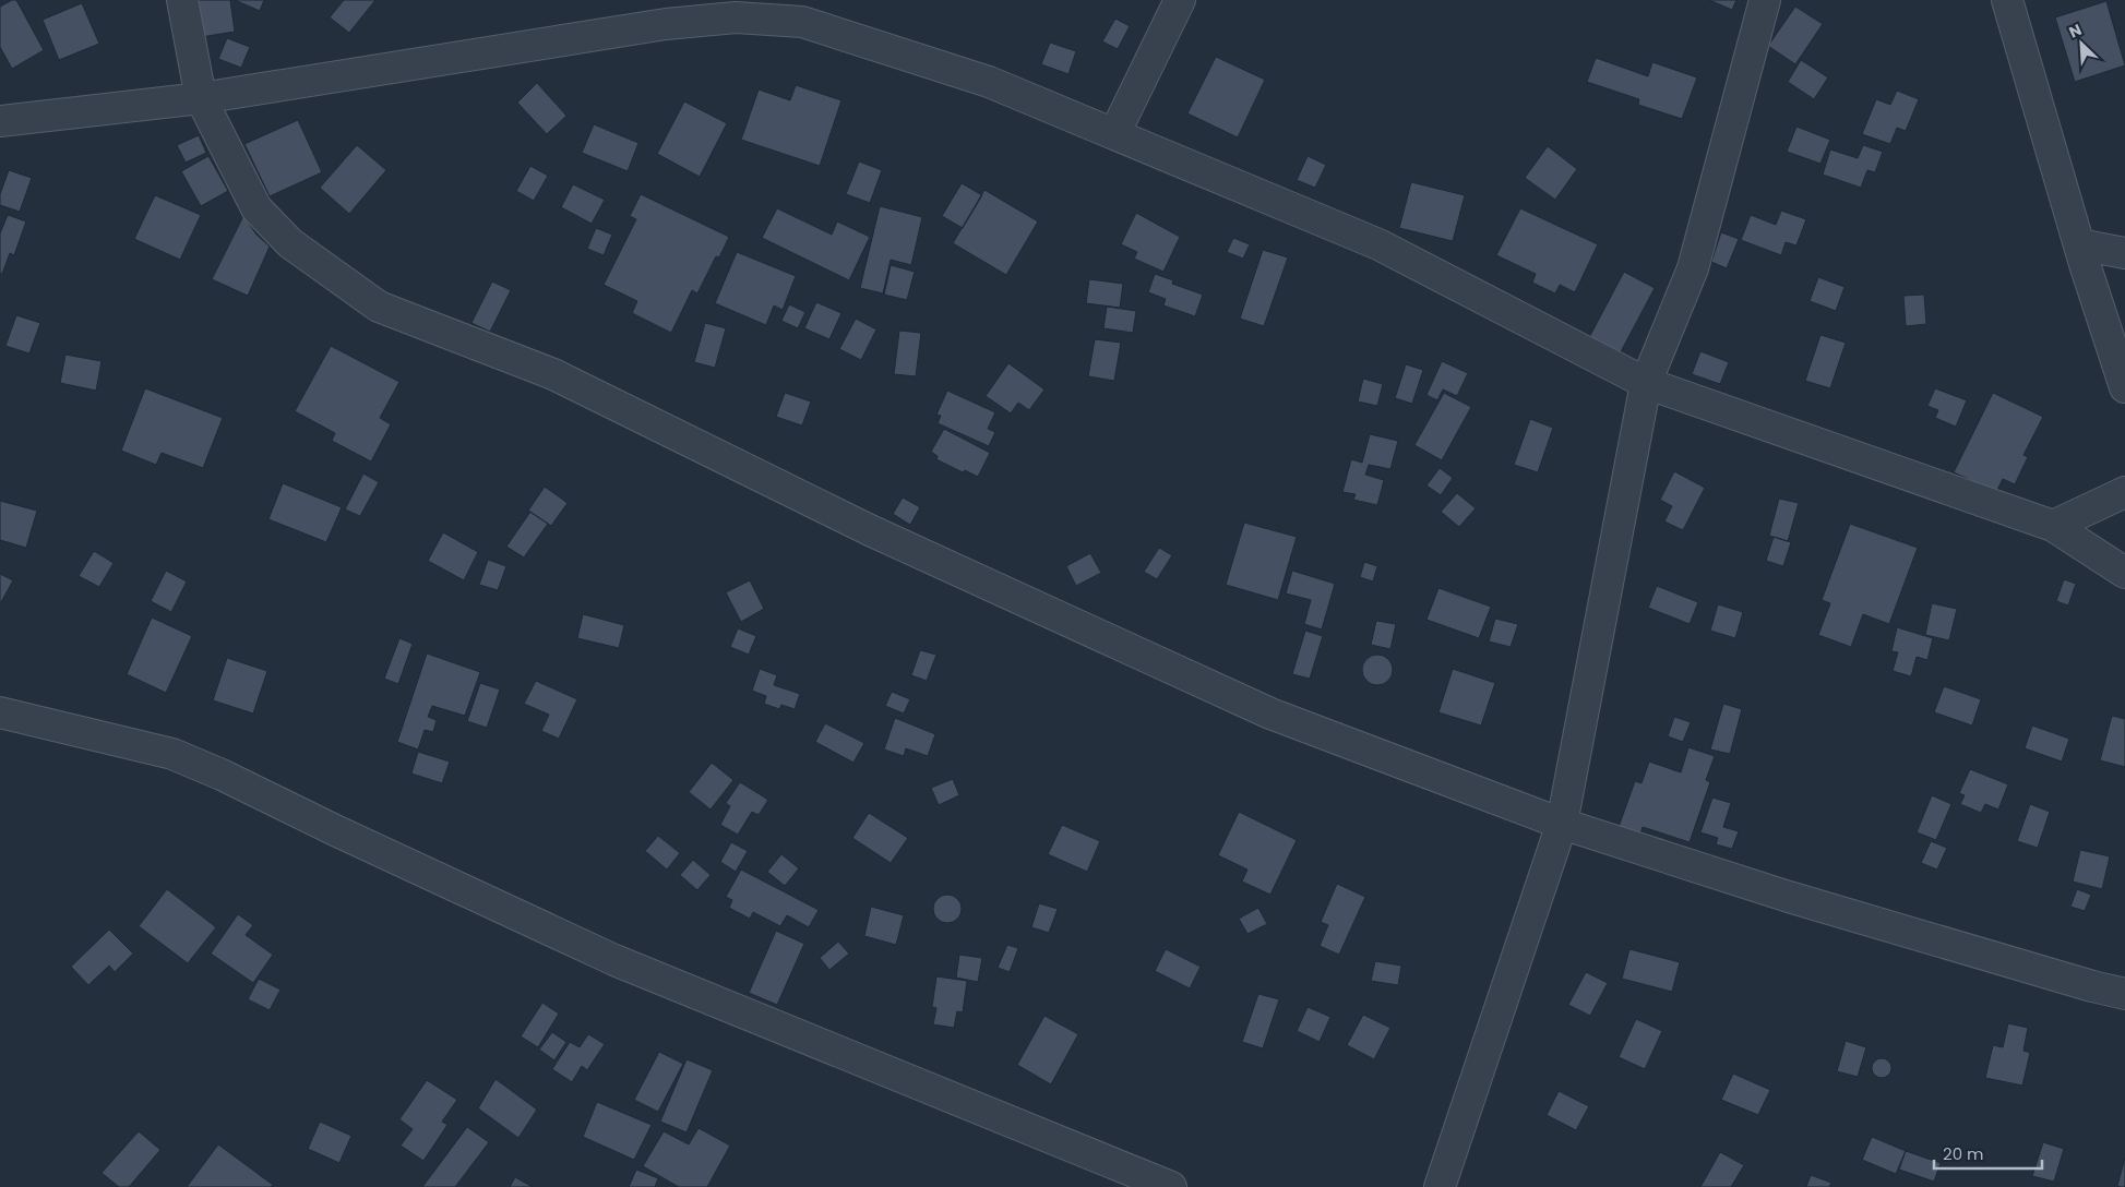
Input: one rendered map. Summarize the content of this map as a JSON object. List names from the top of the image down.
{
  "scale_bar": "20 m",
  "north": "top left"
}
